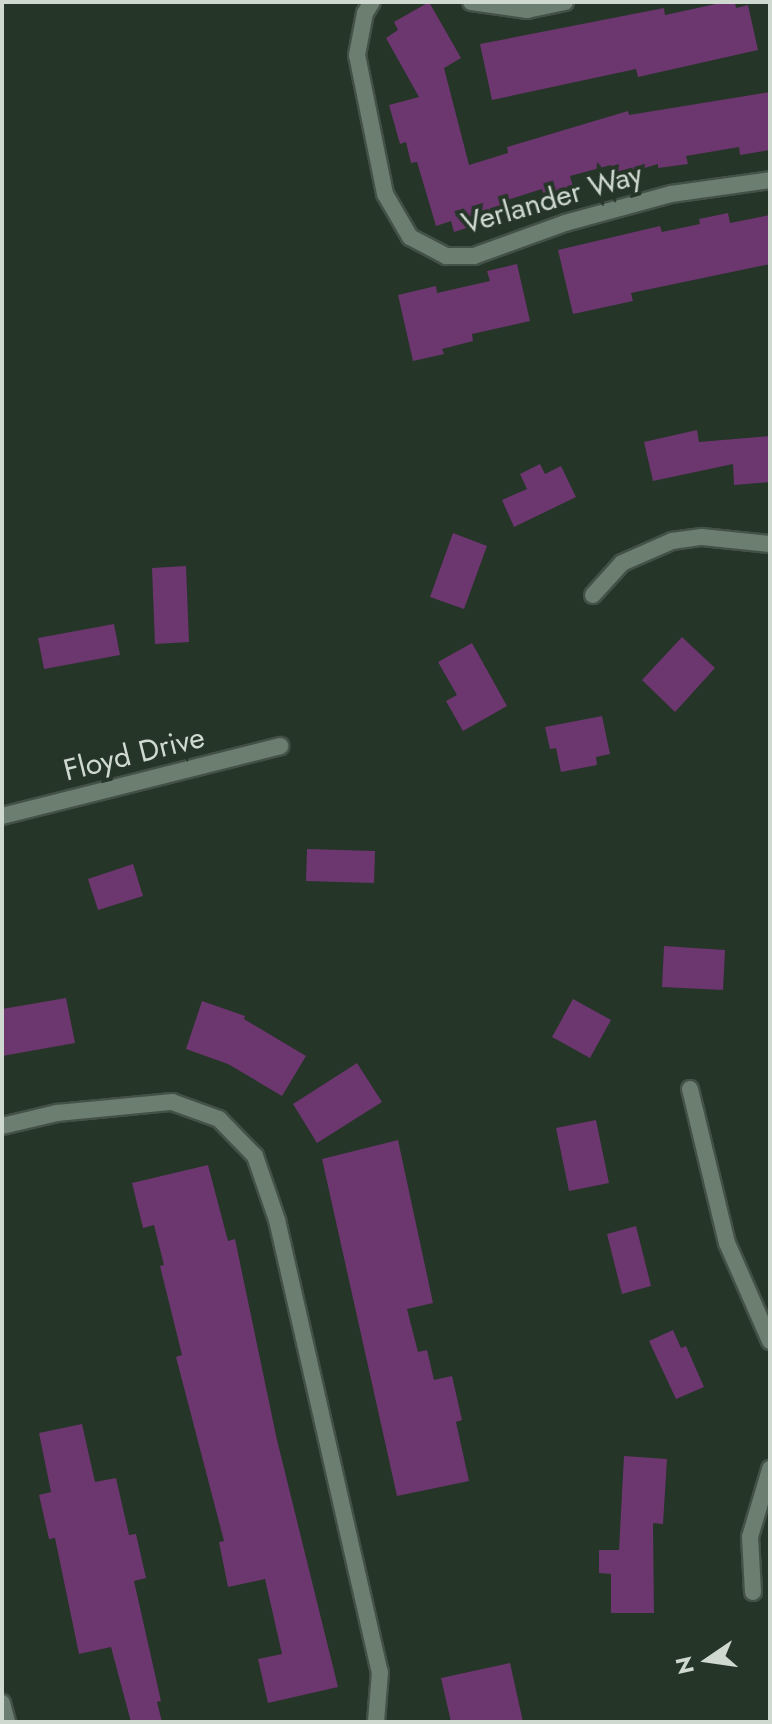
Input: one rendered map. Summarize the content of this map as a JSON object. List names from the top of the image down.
{
  "streets": {
    "street": ["Verlander Way", "Floyd Drive"]
  },
  "north": "left"
}
